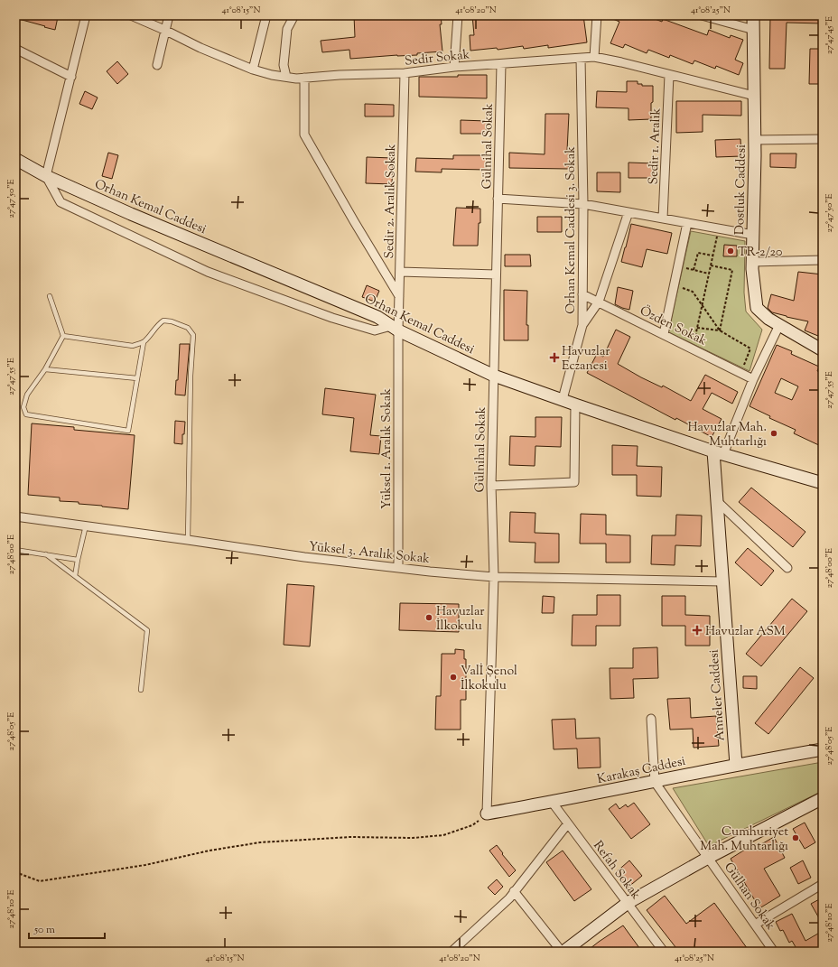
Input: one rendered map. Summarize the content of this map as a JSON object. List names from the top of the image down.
{
  "streets": {
    "street": [
      "Sedir Sokak",
      "Gülnihal Sokak",
      "Sedir 1. Aralık",
      "Dostluk Caddesi",
      "Sedir 2. Aralık Sokak",
      "Orhan Kemal Caddesi",
      "Orhan Kemal Caddesi 3. Sokak",
      "Özden Sokak",
      "Yüksel 1. Aralık Sokak",
      "Yüksel 3. Aralık Sokak",
      "Anneler Caddesi",
      "Karakaş Caddesi",
      "Refah Sokak",
      "Gülhan Sokak"
    ]
  },
  "crossings": [
    ["Sedir Sokak", "Gülnihal Sokak"],
    ["Sedir Sokak", "Sedir 1. Aralık"],
    ["Sedir Sokak", "Dostluk Caddesi"],
    ["Sedir Sokak", "Sedir 2. Aralık Sokak"],
    ["Sedir Sokak", "Orhan Kemal Caddesi 3. Sokak"],
    ["Gülnihal Sokak", "Orhan Kemal Caddesi"],
    ["Gülnihal Sokak", "Yüksel 3. Aralık Sokak"],
    ["Gülnihal Sokak", "Karakaş Caddesi"],
    ["Sedir 2. Aralık Sokak", "Orhan Kemal Caddesi"],
    ["Sedir 2. Aralık Sokak", "Yüksel 1. Aralık Sokak"],
    ["Orhan Kemal Caddesi", "Orhan Kemal Caddesi 3. Sokak"],
    ["Orhan Kemal Caddesi", "Yüksel 1. Aralık Sokak"],
    ["Orhan Kemal Caddesi", "Anneler Caddesi"],
    ["Orhan Kemal Caddesi 3. Sokak", "Özden Sokak"],
    ["Yüksel 1. Aralık Sokak", "Yüksel 3. Aralık Sokak"],
    ["Yüksel 3. Aralık Sokak", "Anneler Caddesi"],
    ["Anneler Caddesi", "Karakaş Caddesi"],
    ["Karakaş Caddesi", "Refah Sokak"],
    ["Karakaş Caddesi", "Gülhan Sokak"]
  ],
  "places": {
    "other": [
      "TR-2/20",
      "Havuzlar Mah. Muhtarlığı",
      "Havuzlar İlkokulu",
      "Valİ Şenol İlkokulu",
      "Cumhuriyet Mah. Muhtarlığı"
    ],
    "health": ["Havuzlar Eczanesi", "Havuzlar ASM"]
  },
  "scale_bar": "50 m",
  "coordinates": [
    "41°08'15\"N",
    "41°08'20\"N",
    "41°08'25\"N",
    "27°47'45\"E",
    "27°47'50\"E",
    "27°47'55\"E",
    "27°48'00\"E",
    "27°48'05\"E",
    "27°48'10\"E"
  ]
}
